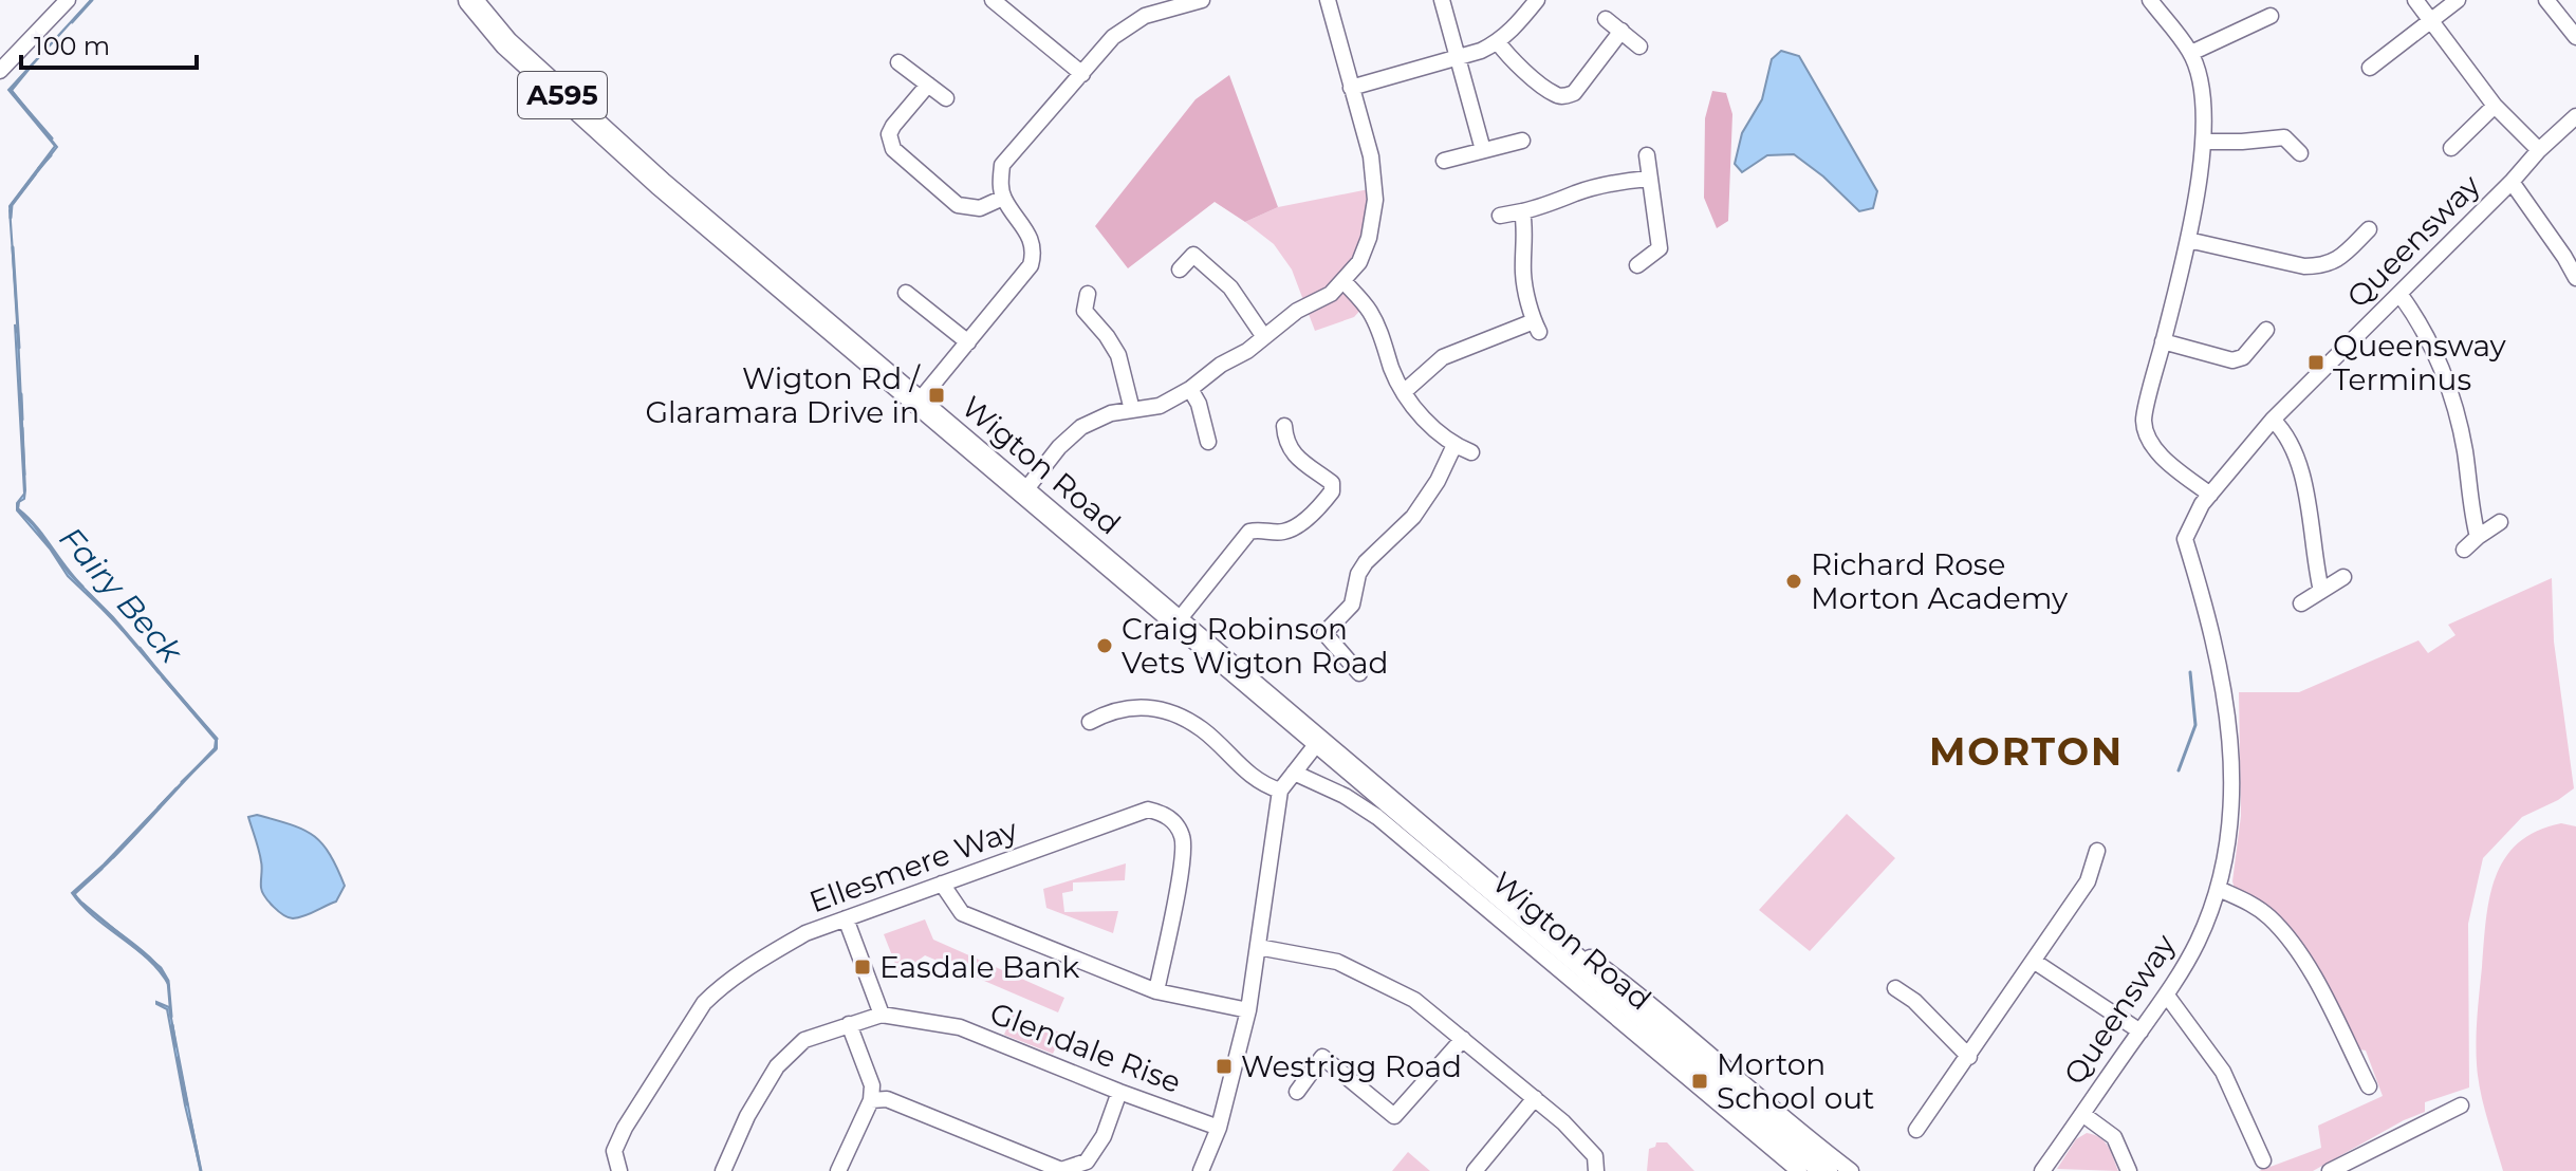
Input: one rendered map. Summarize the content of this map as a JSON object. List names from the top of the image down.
{
  "streets": {
    "main road": ["A595", "Wigton Road"],
    "street": ["Queensway", "Ellesmere Way", "Glendale Rise"]
  },
  "districts": ["MORTON"],
  "water": ["Fairy Beck"],
  "places": {
    "transit": [
      "Queensway Terminus",
      "Wigton Rd / Glaramara Drive in",
      "Easdale Bank",
      "Westrigg Road",
      "Morton School out"
    ],
    "other": ["Richard Rose Morton Academy", "Craig Robinson Vets Wigton Road"]
  },
  "scale_bar": "100 m"
}
